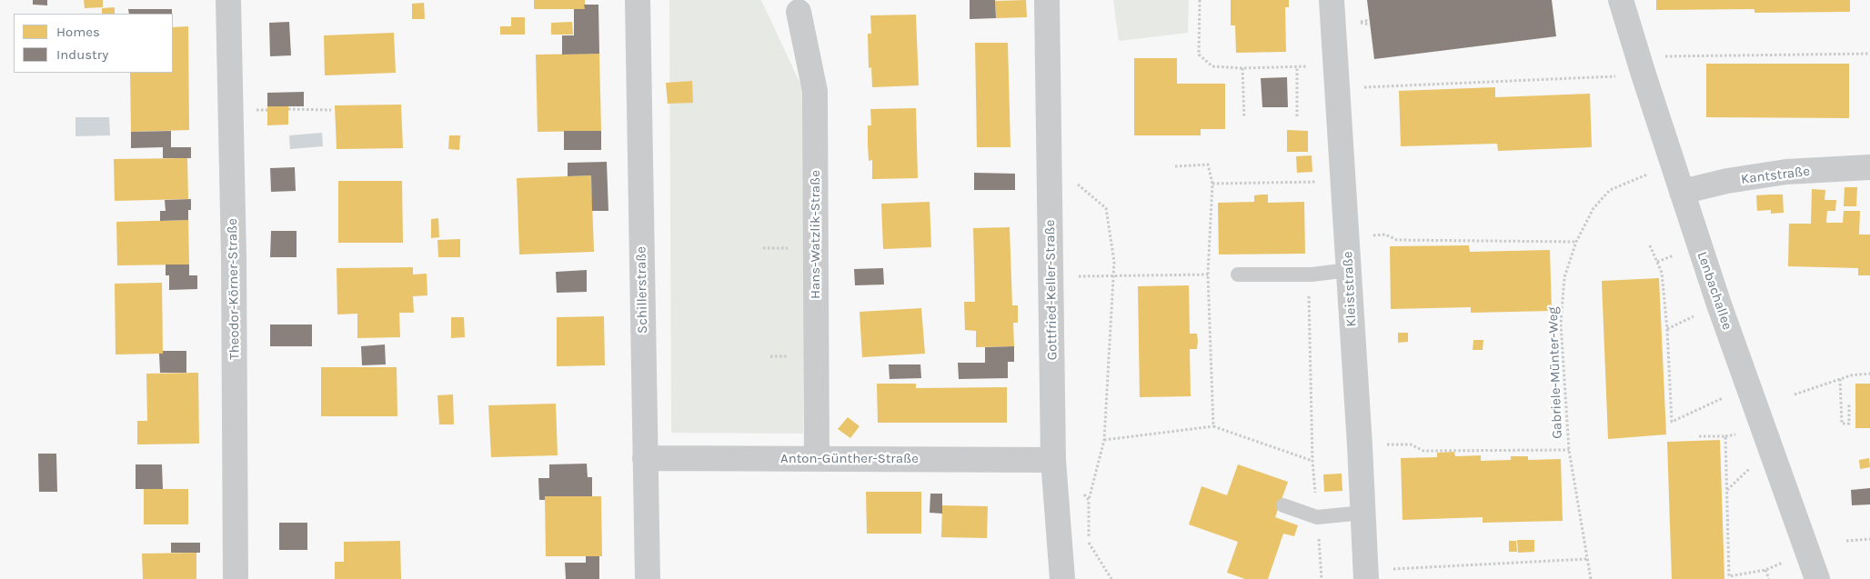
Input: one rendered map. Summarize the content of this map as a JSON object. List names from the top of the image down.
{
  "streets": {
    "street": [
      "Kantstraße",
      "Hans-Watzlik-Straße",
      "Theodor-Körner-Straße",
      "Kleiststraße",
      "Schillerstraße",
      "Gottfried-Keller-Straße",
      "Lenbachallee",
      "Anton-Günther-Straße"
    ],
    "path": ["Gabriele-Münter-Weg"]
  },
  "crossings": [
    ["Kantstraße", "Lenbachallee"],
    ["Hans-Watzlik-Straße", "Anton-Günther-Straße"],
    ["Schillerstraße", "Anton-Günther-Straße"],
    ["Gottfried-Keller-Straße", "Anton-Günther-Straße"],
    ["Lenbachallee", "Gabriele-Münter-Weg"]
  ],
  "legend": ["Homes", "Industry"]
}
